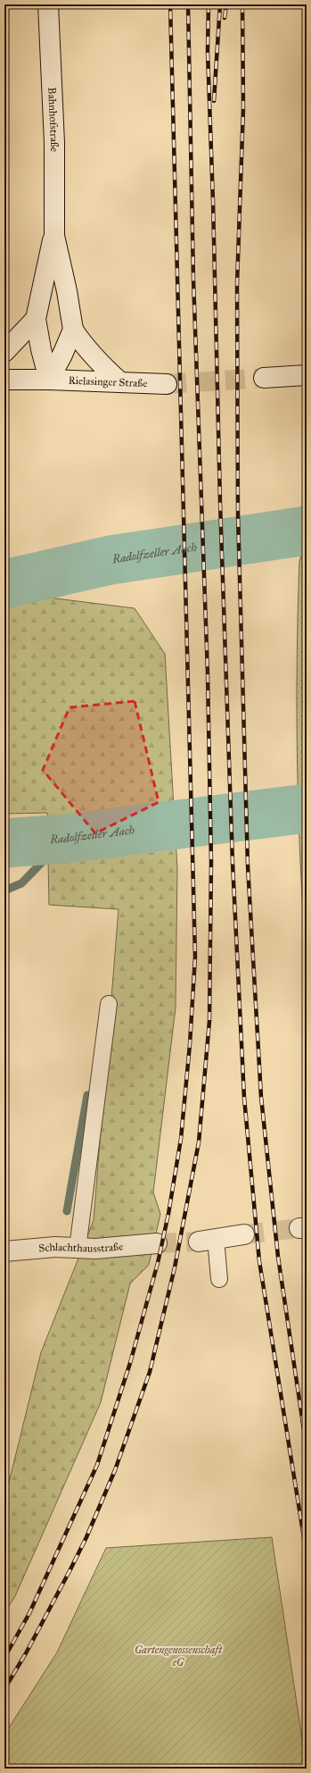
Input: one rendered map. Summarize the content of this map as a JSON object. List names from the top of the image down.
{
  "streets": {
    "street": ["Bahnhofstraße", "Rielasinger Straße", "Schlachthausstraße"]
  },
  "crossings": [
    ["Bahnhofstraße", "Rielasinger Straße"]
  ],
  "water": ["Radolfzeller Aach"],
  "parks": ["Gartengenossenschaft eG"]
}
